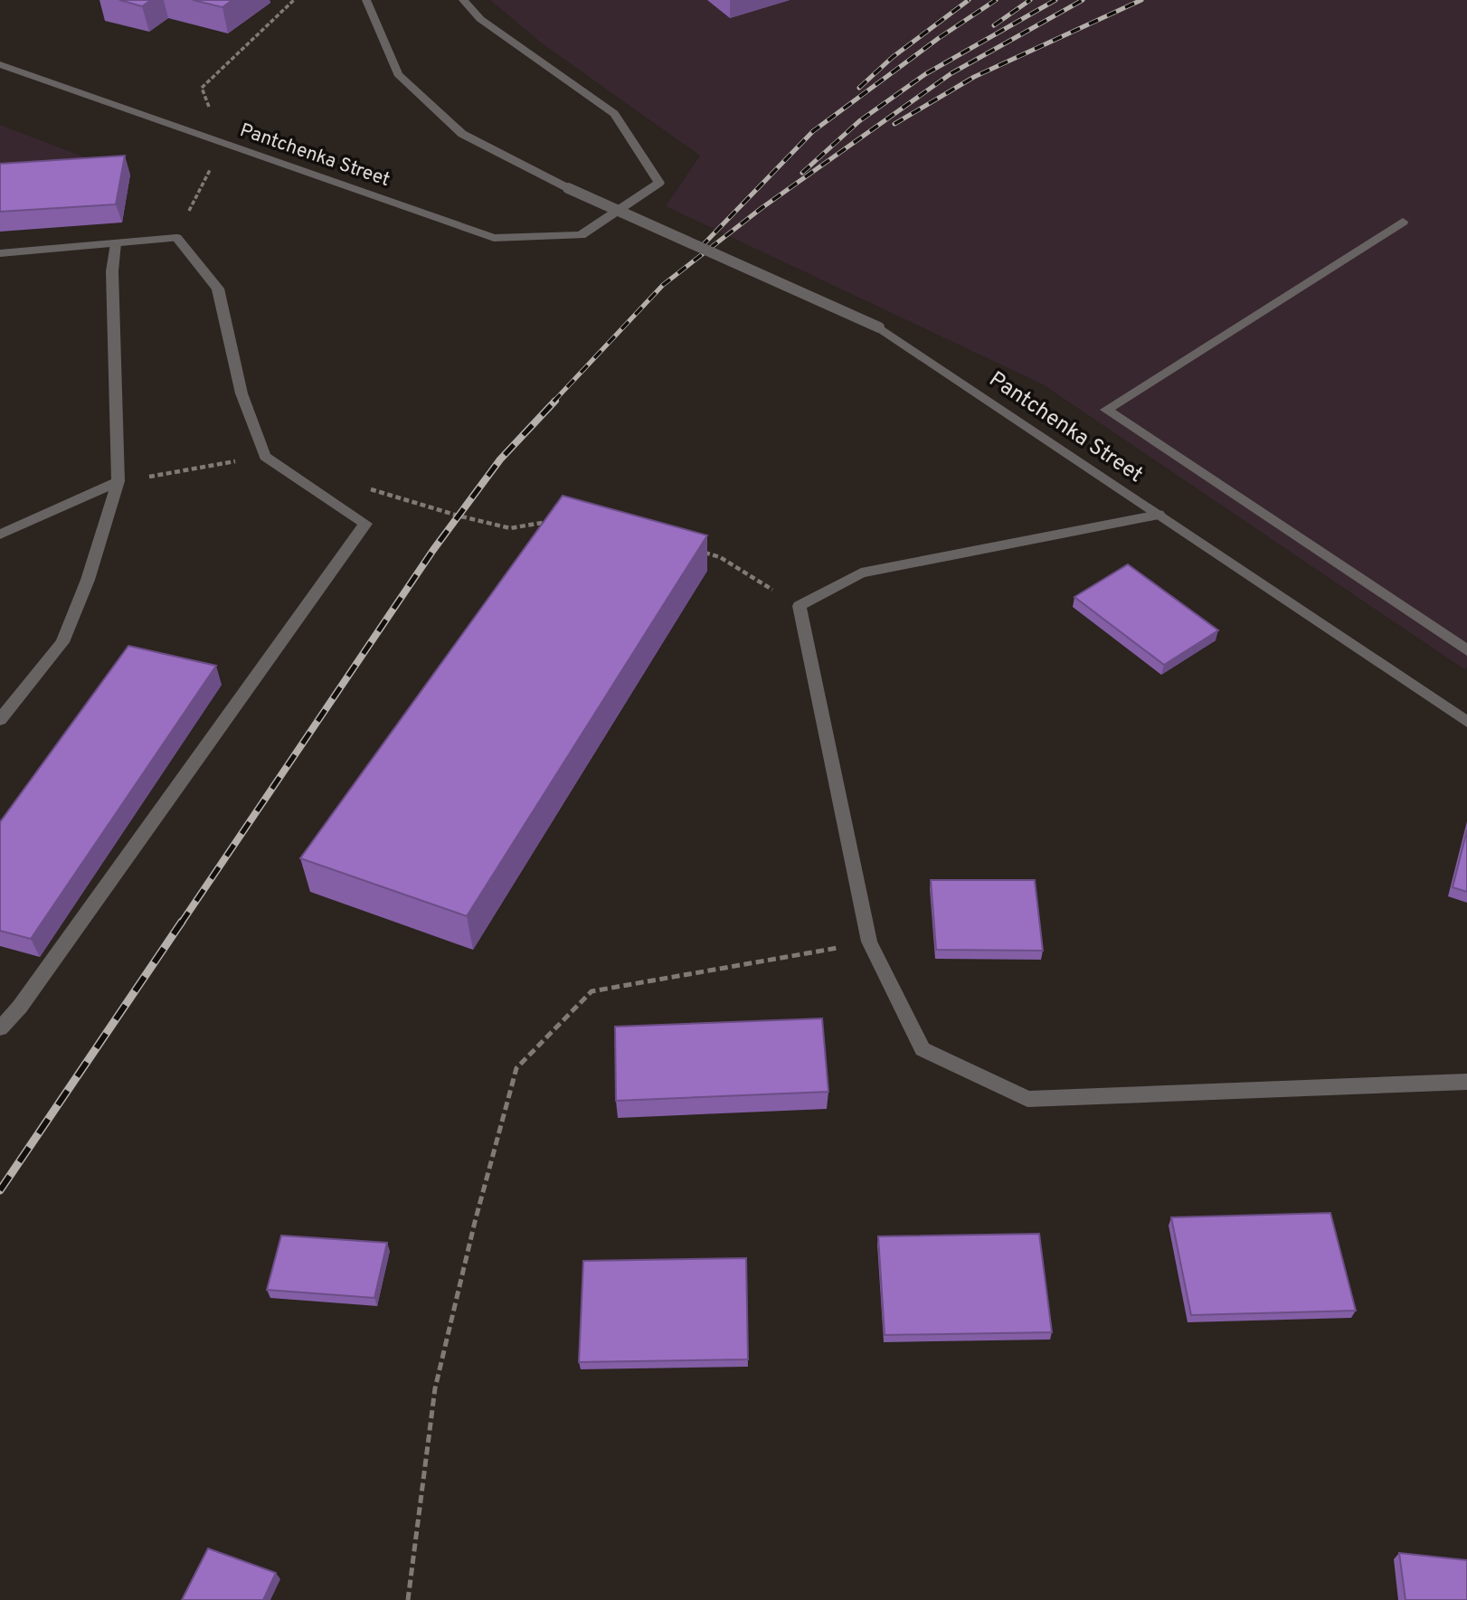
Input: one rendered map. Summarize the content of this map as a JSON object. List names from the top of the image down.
{
  "streets": {
    "street": ["Pantchenka Street"]
  }
}
